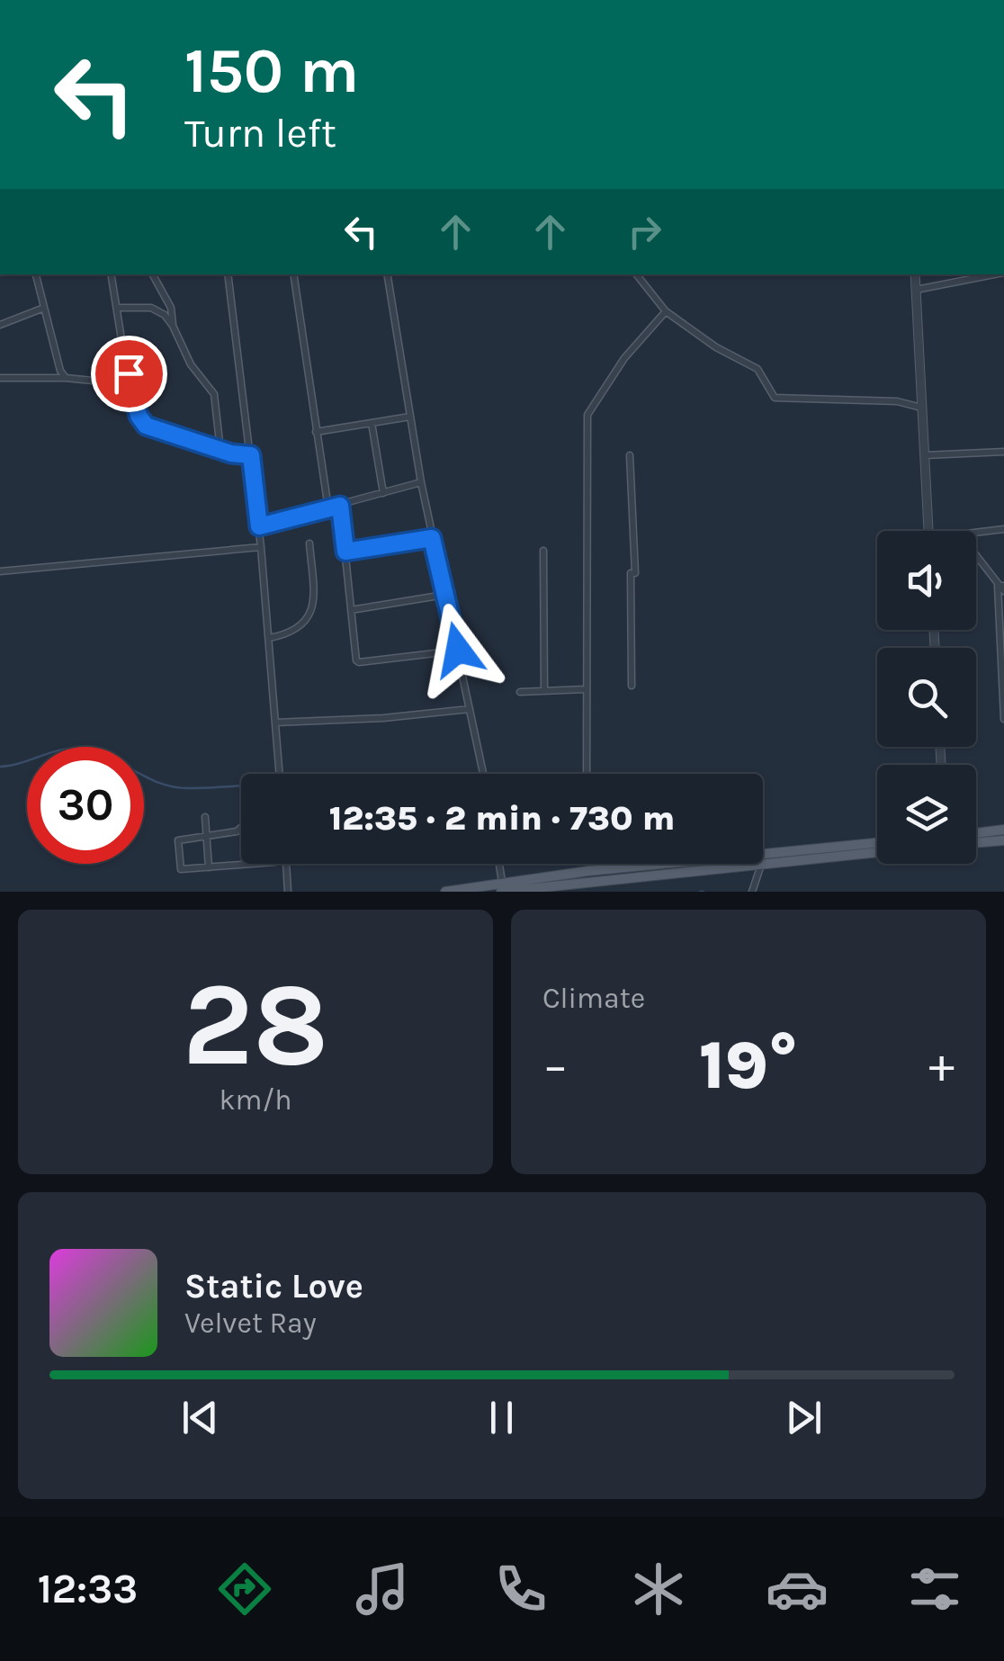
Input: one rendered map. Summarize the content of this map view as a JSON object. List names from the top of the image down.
{
  "page": {
    "turn": ["150 m", "Turn left"],
    "limit": "30",
    "trip": "12:35 · 2 min · 730 m",
    "tile": [
      ["28", "km/h"],
      "Climate"
    ],
    "heat": ["−", "19°", "+"],
    "song": ["Static Love", "Velvet Ray"],
    "tabs": "12:33"
  }
}
